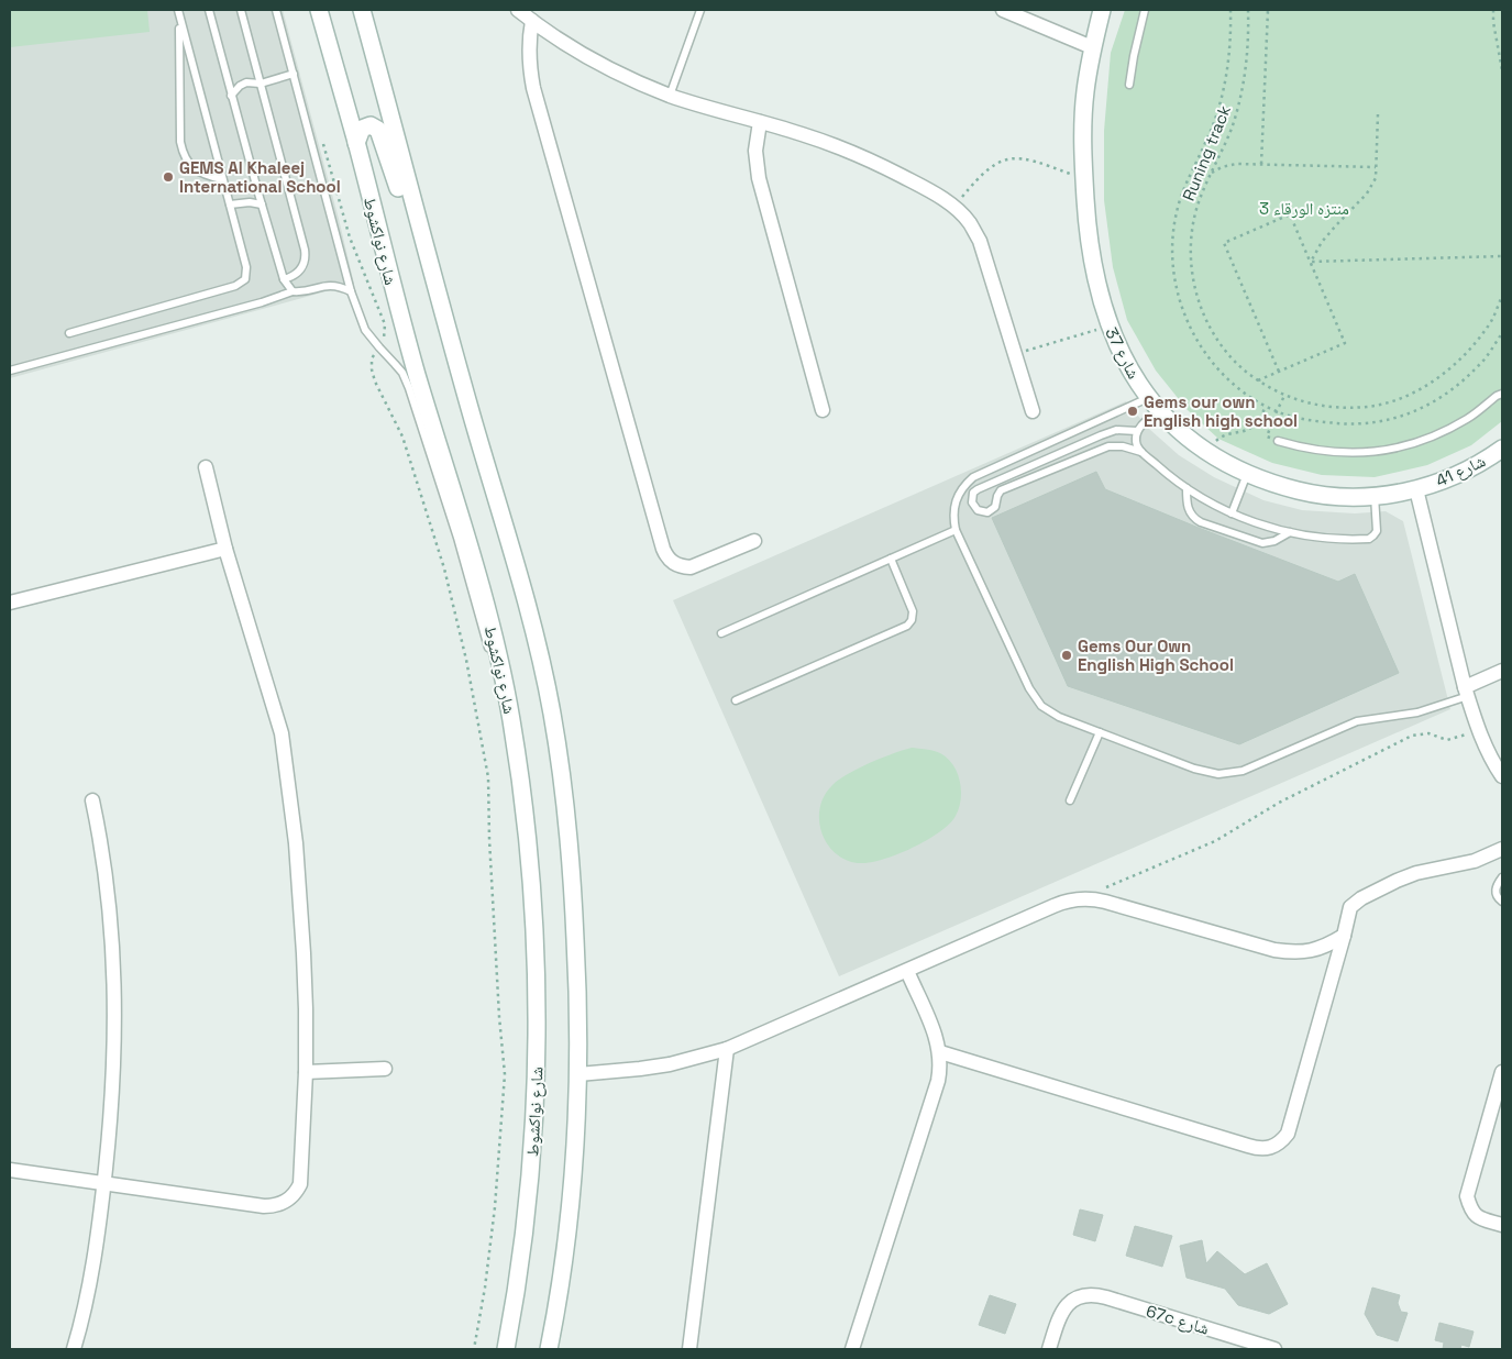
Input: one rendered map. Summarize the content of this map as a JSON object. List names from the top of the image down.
{
  "streets": {
    "street": [
      "شارع نواكشوط",
      "شارع 37",
      "شارع 41",
      "67c شارع"
    ],
    "path": ["Runing track"]
  },
  "crossings": [
    ["شارع 37", "شارع 41"]
  ],
  "parks": ["منتزه الورقاء 3"],
  "places": ["GEMS Al Khaleej International School", "Gems our own English high school", "Gems Our Own English High School"]
}
